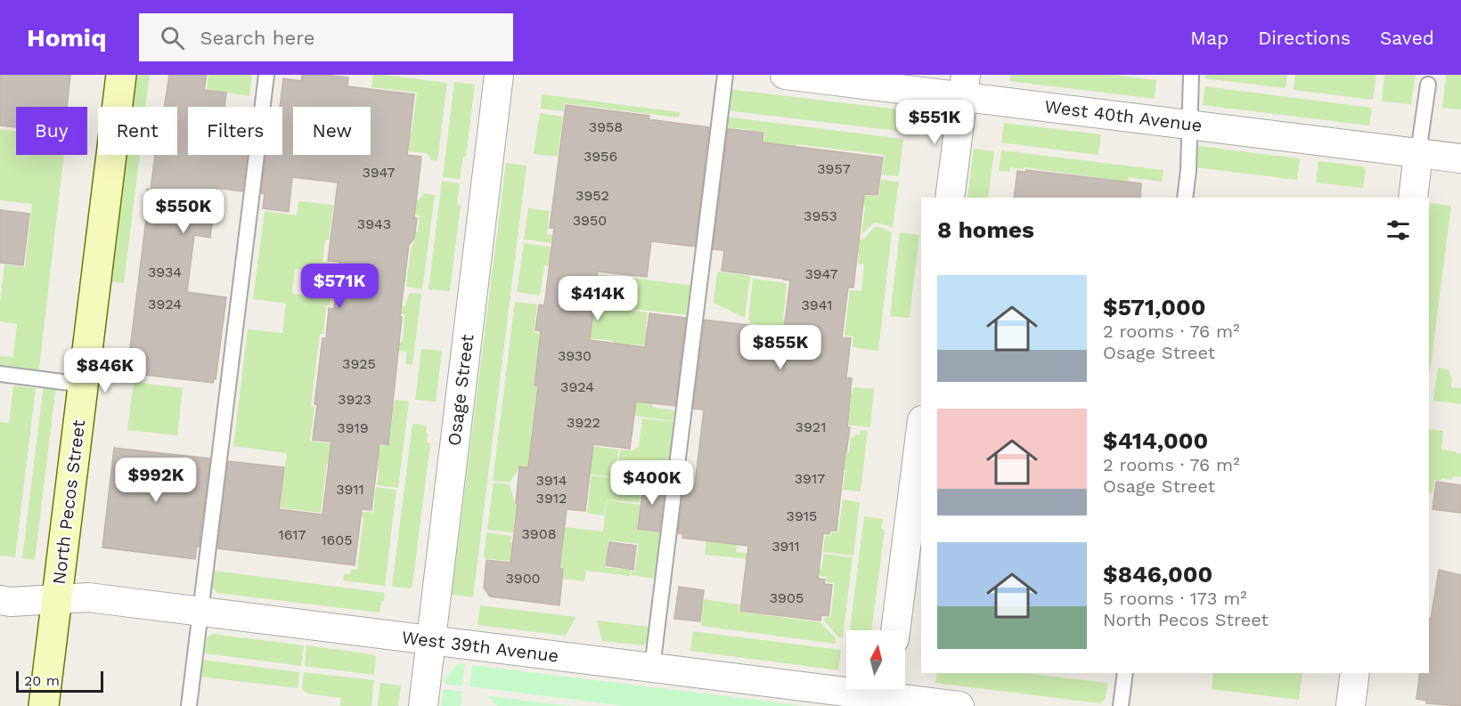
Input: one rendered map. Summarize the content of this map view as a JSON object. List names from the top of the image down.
{
  "streets": {
    "main road": ["North Pecos Street"],
    "street": ["West 40th Avenue", "Osage Street", "West 39th Avenue"]
  },
  "crossings": [
    ["Osage Street", "West 39th Avenue"],
    ["North Pecos Street", "West 39th Avenue"]
  ],
  "house_numbers": [
    "3958",
    "3956",
    "3957",
    "3947",
    "3952",
    "3953",
    "3950",
    "3943",
    "3934",
    "3947",
    "3924",
    "3941",
    "3930",
    "3925",
    "3924",
    "3923",
    "3922",
    "3921",
    "3919",
    "3917",
    "3914",
    "3911",
    "3912",
    "3915",
    "3908",
    "1617",
    "1605",
    "3911",
    "3900",
    "3905"
  ],
  "scale_bar": "20 m",
  "north": "top",
  "page": {
    "header": "Homiq",
    "search": "Search here",
    "nav": ["Map", "Directions", "Saved"],
    "price": [
      "$551K",
      "$550K",
      "$571K",
      "$414K",
      "$855K",
      "$846K",
      "$992K",
      "$400K"
    ],
    "chip": [
      "Buy",
      "Rent",
      "Filters",
      "New"
    ],
    "heading": "8 homes",
    "list": [
      {
        "name": "$571,000",
        "note": "2 rooms · 76 m² · Osage Street"
      },
      {
        "name": "$414,000",
        "note": "2 rooms · 76 m² · Osage Street"
      },
      {
        "name": "$846,000",
        "note": "5 rooms · 173 m² · North Pecos Street"
      }
    ],
    "scale": "20 m"
  }
}
